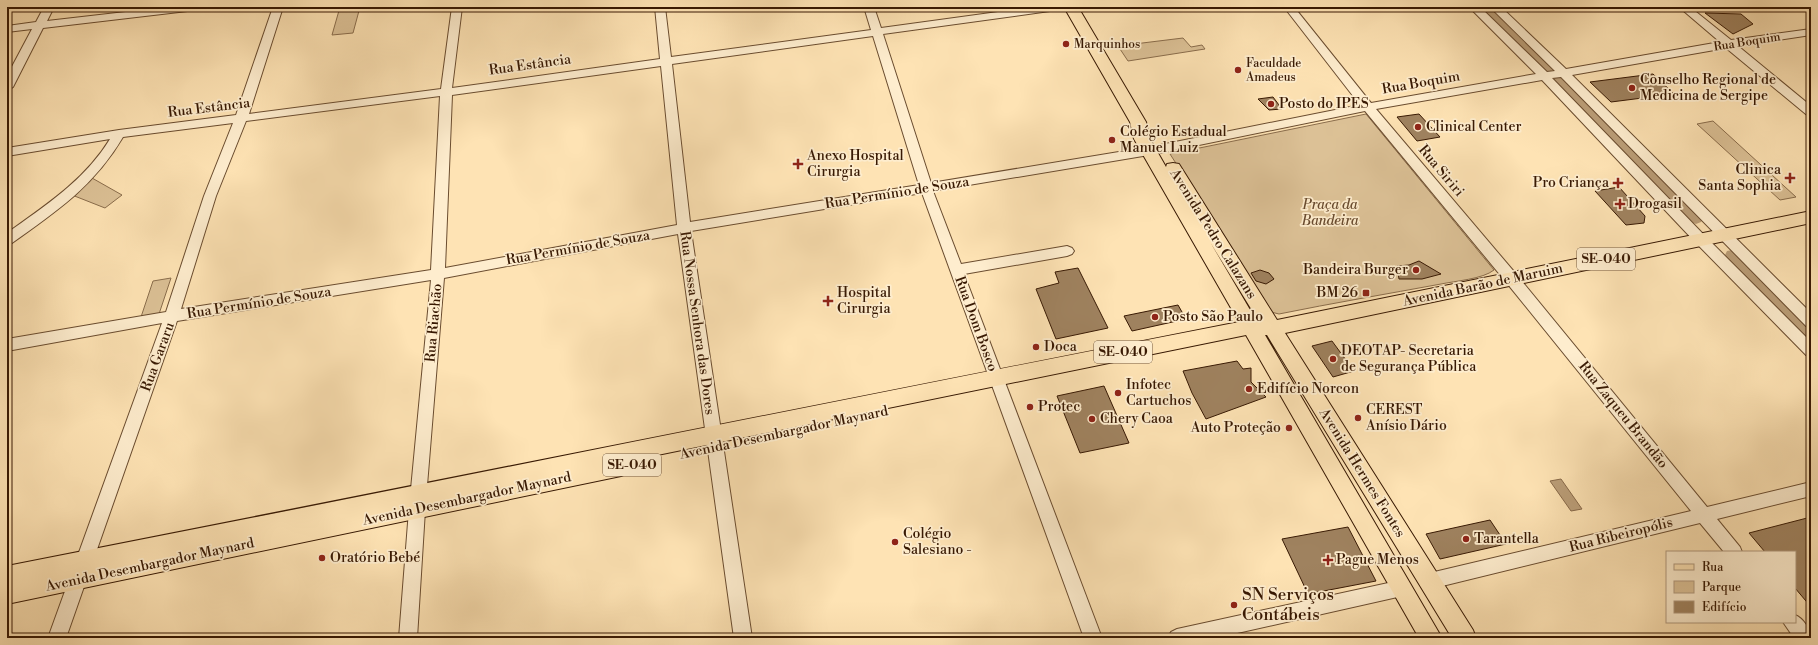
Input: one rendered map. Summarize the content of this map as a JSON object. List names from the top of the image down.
{
  "streets": {
    "main road": [
      "Avenida Pedro Calazans",
      "SE-040",
      "Avenida Barão de Maruim",
      "Avenida Desembargador Maynard",
      "Avenida Hermes Fontes"
    ],
    "street": [
      "Rua Boquim",
      "Rua Estância",
      "Rua Siriri",
      "Rua Permínio de Souza",
      "Rua Riachão",
      "Rua Nossa Senhora das Dores",
      "Rua Dom Bosco",
      "Rua Gararu",
      "Rua Zaqueu Brandão",
      "Rua Ribeiropólis"
    ]
  },
  "crossings": [
    ["Rua Boquim", "Rua Siriri"],
    ["Rua Boquim", "Rua Permínio de Souza"],
    ["Rua Boquim", "Avenida Pedro Calazans"],
    ["Rua Estância", "Rua Riachão"],
    ["Rua Estância", "Rua Nossa Senhora das Dores"],
    ["Rua Estância", "Rua Dom Bosco"],
    ["Rua Estância", "Rua Gararu"],
    ["Rua Siriri", "Avenida Barão de Maruim"],
    ["Rua Siriri", "Rua Zaqueu Brandão"],
    ["Rua Permínio de Souza", "Avenida Pedro Calazans"],
    ["Rua Permínio de Souza", "Rua Riachão"],
    ["Rua Permínio de Souza", "Rua Nossa Senhora das Dores"],
    ["Rua Permínio de Souza", "Rua Dom Bosco"],
    ["Rua Permínio de Souza", "Rua Gararu"],
    ["Avenida Pedro Calazans", "Avenida Barão de Maruim"],
    ["Avenida Pedro Calazans", "Avenida Desembargador Maynard"],
    ["Avenida Pedro Calazans", "Avenida Hermes Fontes"],
    ["Avenida Barão de Maruim", "Rua Zaqueu Brandão"],
    ["Avenida Barão de Maruim", "Avenida Desembargador Maynard"],
    ["Avenida Barão de Maruim", "Avenida Hermes Fontes"],
    ["Rua Riachão", "Avenida Desembargador Maynard"],
    ["Rua Nossa Senhora das Dores", "Avenida Desembargador Maynard"],
    ["Rua Dom Bosco", "Avenida Desembargador Maynard"],
    ["Rua Gararu", "Avenida Desembargador Maynard"],
    ["Rua Zaqueu Brandão", "Rua Ribeiropólis"],
    ["Avenida Desembargador Maynard", "Avenida Hermes Fontes"],
    ["Avenida Hermes Fontes", "Rua Ribeiropólis"]
  ],
  "parks": ["Praça da Bandeira"],
  "places": {
    "other": [
      "Marquinhos",
      "Faculdade Amadeus",
      "Conselho Regional de Medicina de Sergipe",
      "Posto do IPES",
      "Clinical Center",
      "Colégio Estadual Manuel Luiz",
      "Bandeira Burger",
      "Posto São Paulo",
      "Doca",
      "DEOTAP- Secretaria de Segurança Pública",
      "Edifício Norcon",
      "Infotec Cartuchos",
      "Protec",
      "CEREST Anísio Dário",
      "Chery Caoa",
      "Auto Proteção",
      "Tarantella",
      "Colégio Salesiano -",
      "Oratório Bebé",
      "SN Serviços Contábeis"
    ],
    "health": [
      "Anexo Hospital Cirurgia",
      "Clinica Santa Sophia",
      "Pro Criança",
      "Drogasil",
      "Hospital Cirurgia",
      "Pague Menos"
    ],
    "transit": ["BM 26"]
  },
  "legend": ["Rua", "Parque", "Edifício"]
}
